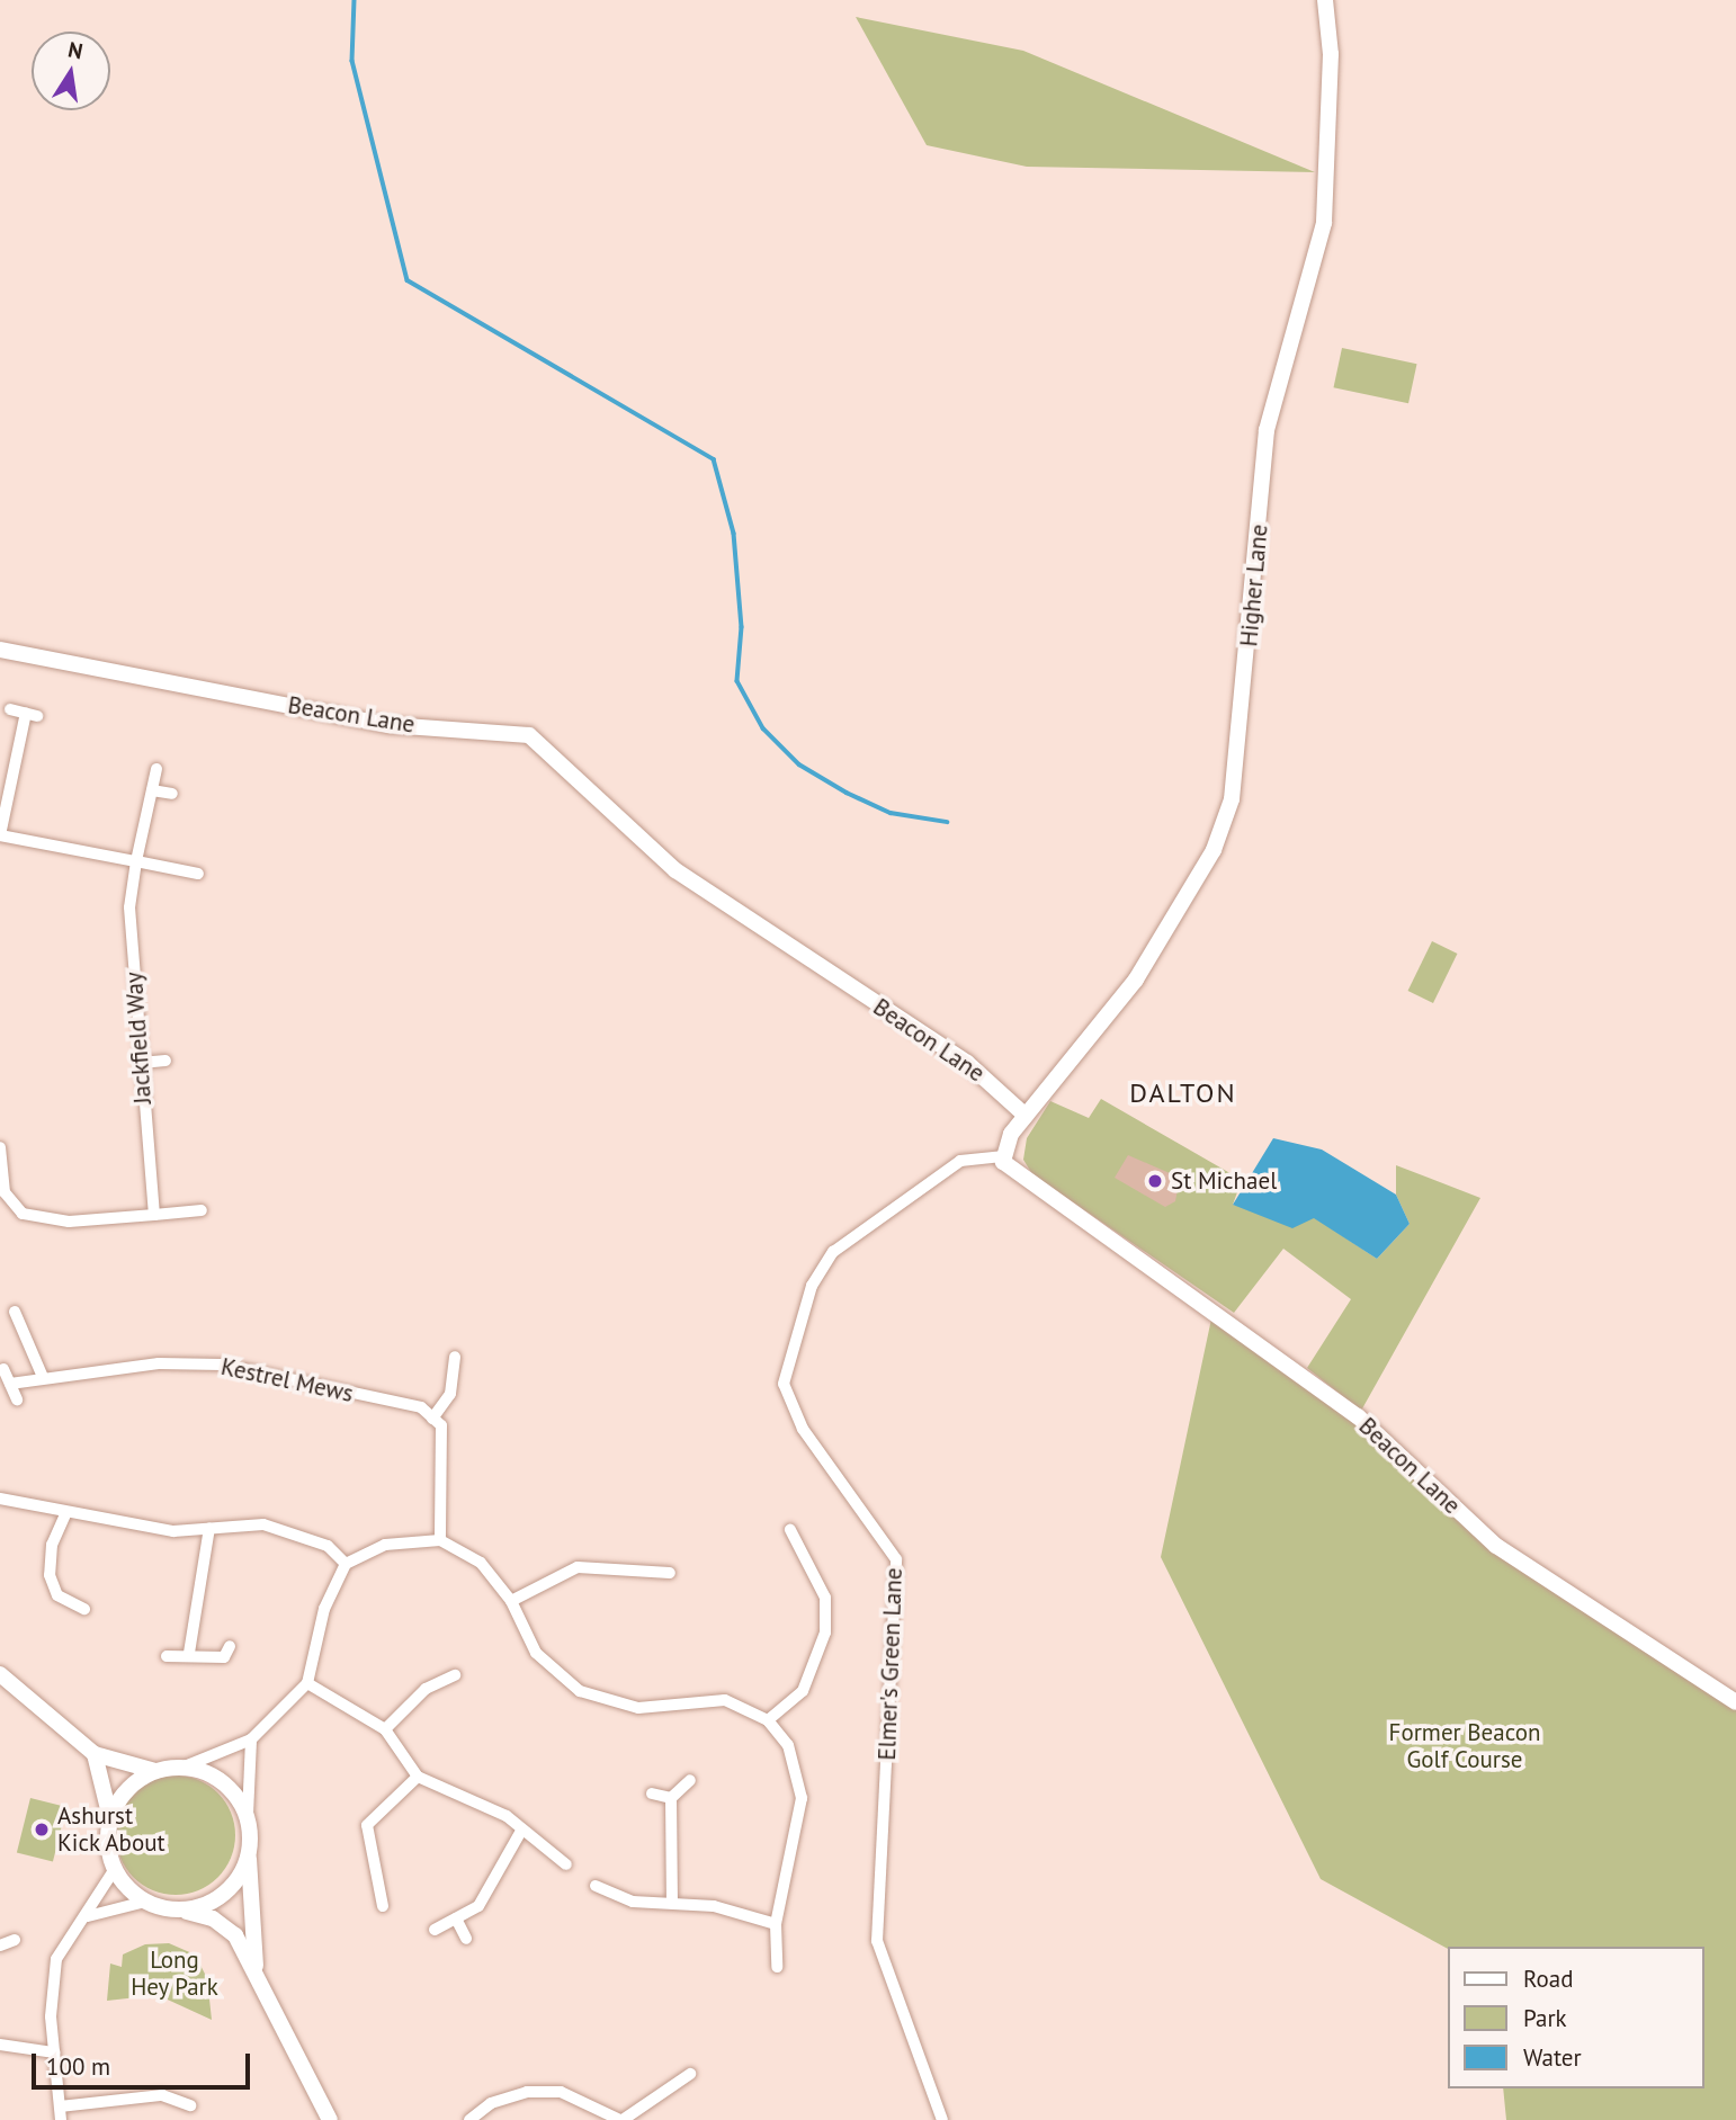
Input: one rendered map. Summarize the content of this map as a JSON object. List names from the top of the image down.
{
  "streets": {
    "street": [
      "Higher Lane",
      "Beacon Lane",
      "Jackfield Way",
      "Kestrel Mews",
      "Elmer's Green Lane"
    ]
  },
  "crossings": [
    ["Higher Lane", "Beacon Lane"],
    ["Beacon Lane", "Elmer's Green Lane"]
  ],
  "districts": ["DALTON"],
  "parks": ["Former Beacon Golf Course", "Long Hey Park"],
  "places": ["St Michael", "Ashurst Kick About"],
  "legend": ["Road", "Park", "Water"],
  "scale_bar": "100 m",
  "north": "top"
}
